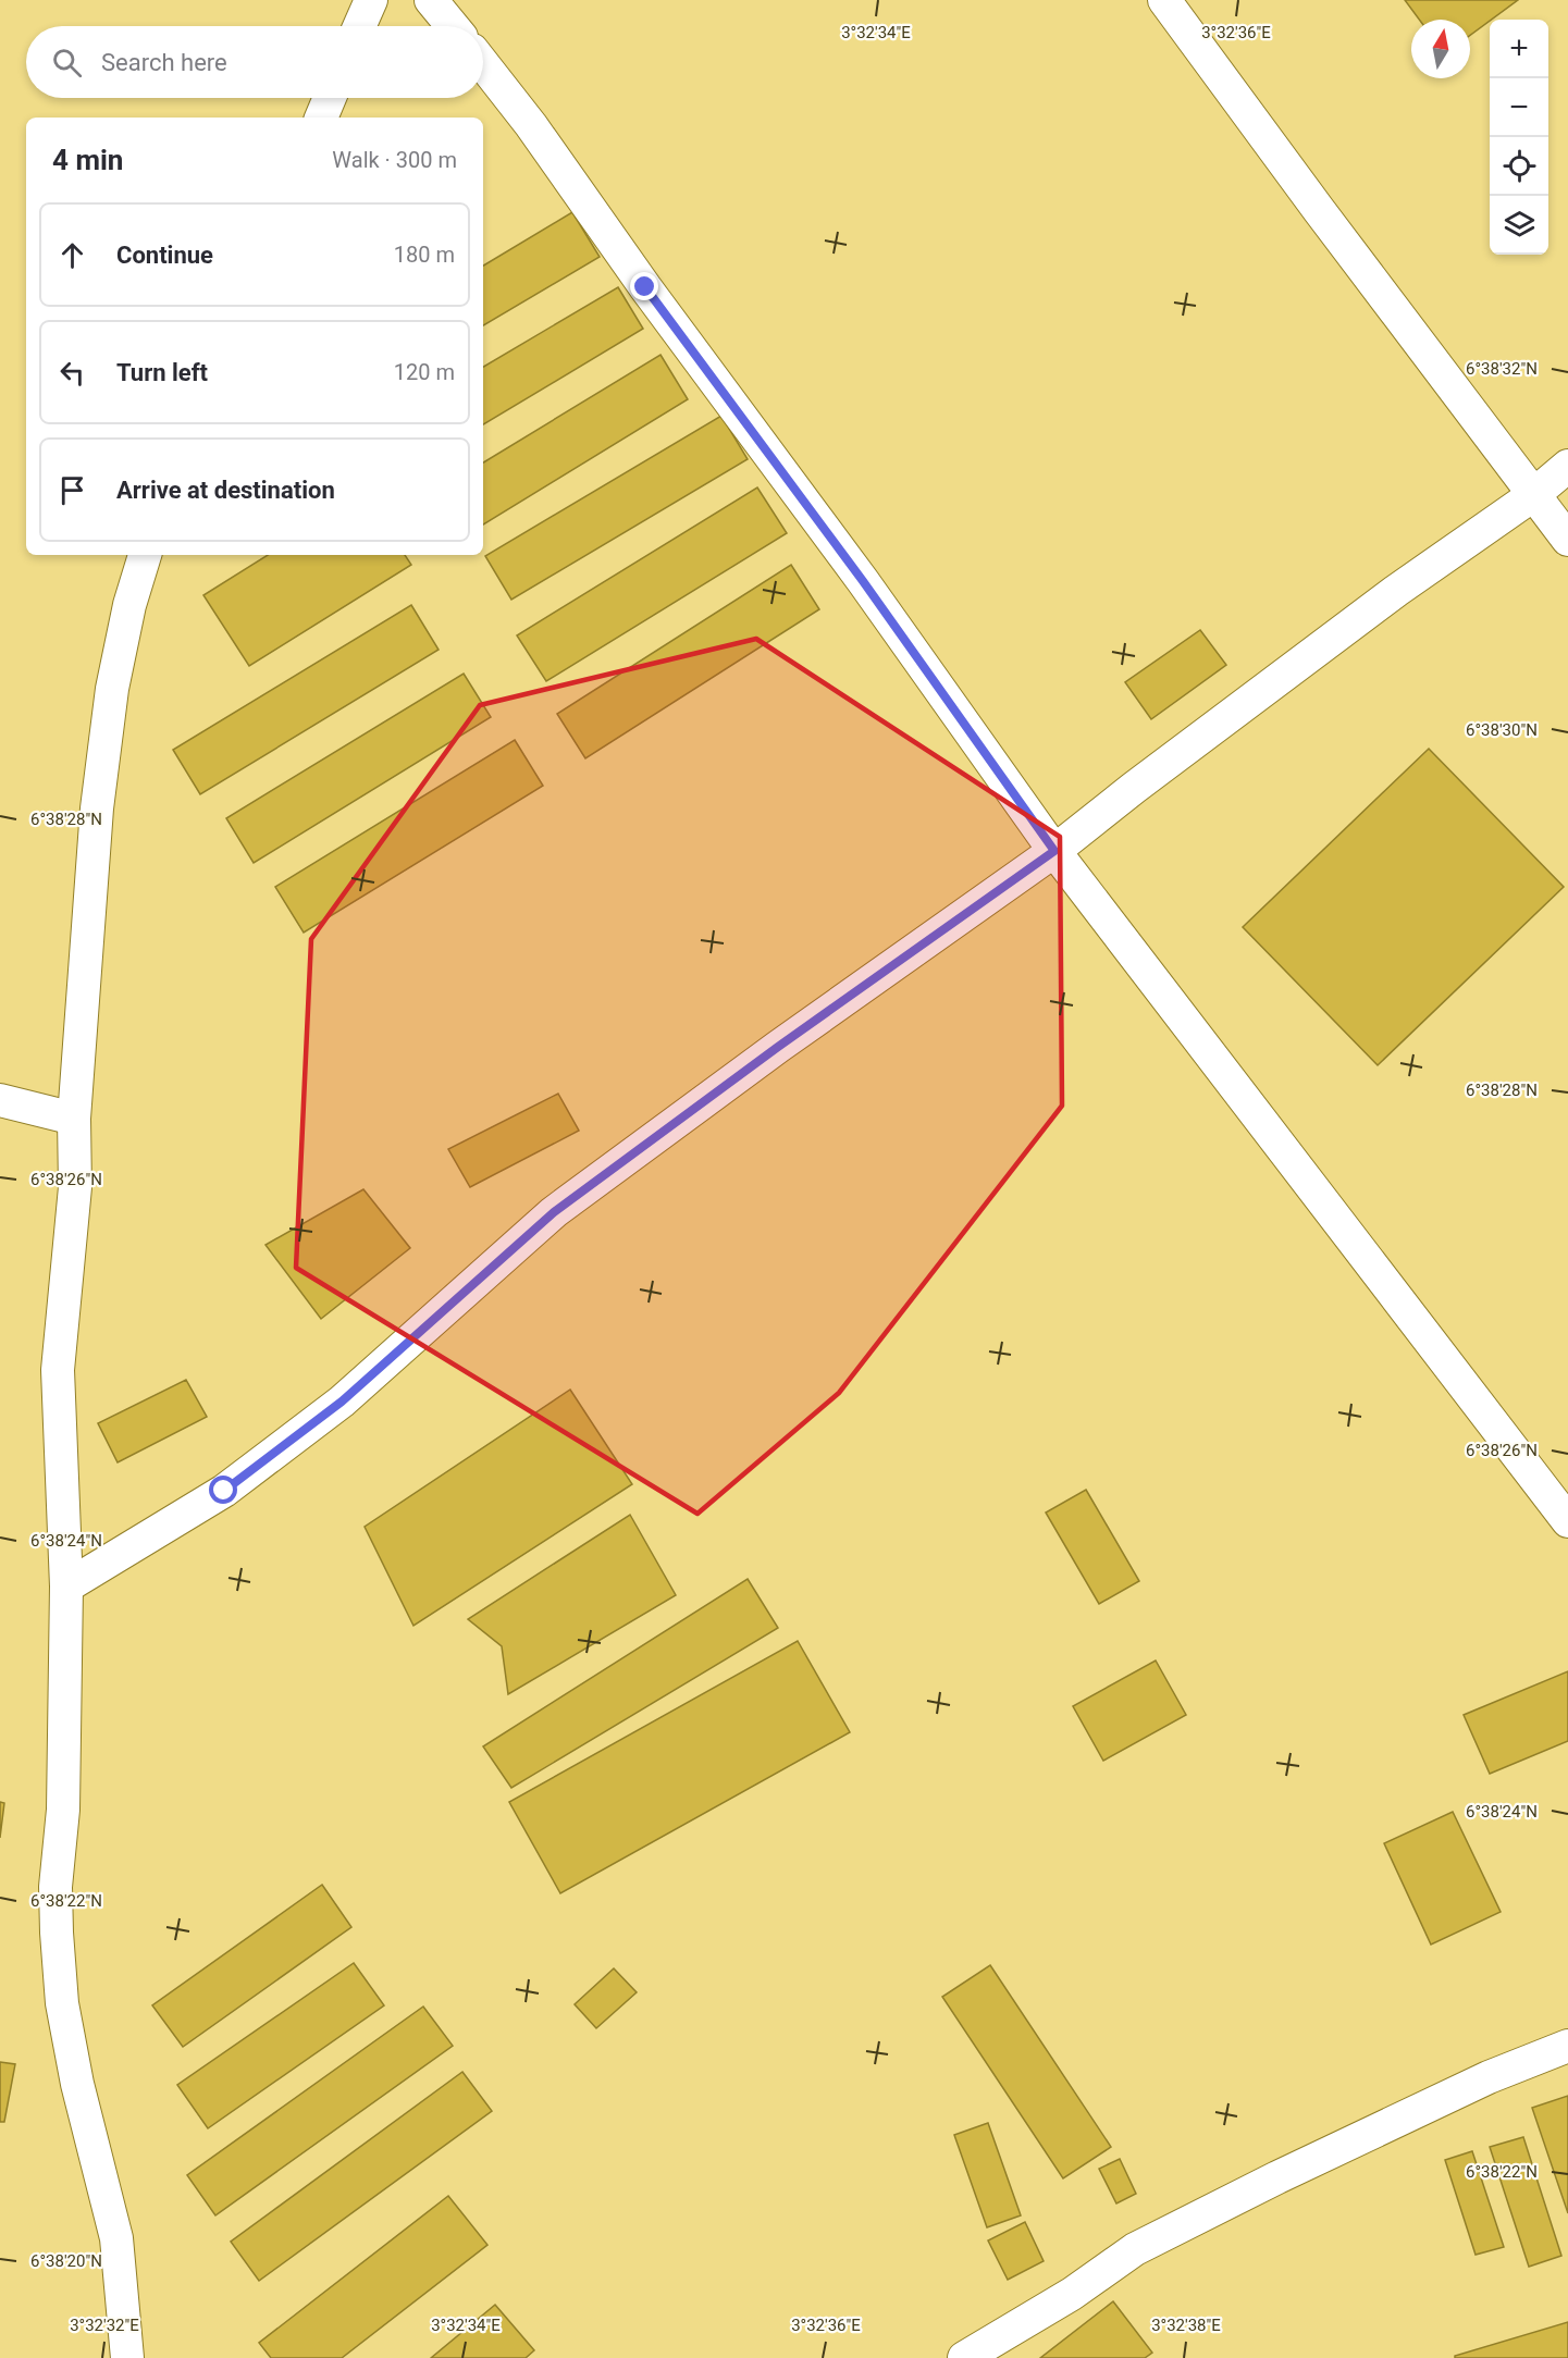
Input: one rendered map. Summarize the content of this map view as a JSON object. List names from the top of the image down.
{
  "north": "top",
  "page": {
    "map_buttons": ["+", "−"],
    "search": "Search here",
    "heading": ["4 min", "Walk · 300 m"],
    "list": [
      ["Continue", "180 m"],
      ["Turn left", "120 m"],
      "Arrive at destination"
    ]
  },
  "coordinates": [
    "3°32'34\"E",
    "3°32'36\"E",
    "6°38'32\"N",
    "6°38'30\"N",
    "6°38'28\"N",
    "6°38'26\"N",
    "6°38'24\"N",
    "6°38'22\"N",
    "6°38'20\"N",
    "3°32'32\"E",
    "3°32'38\"E"
  ]
}
